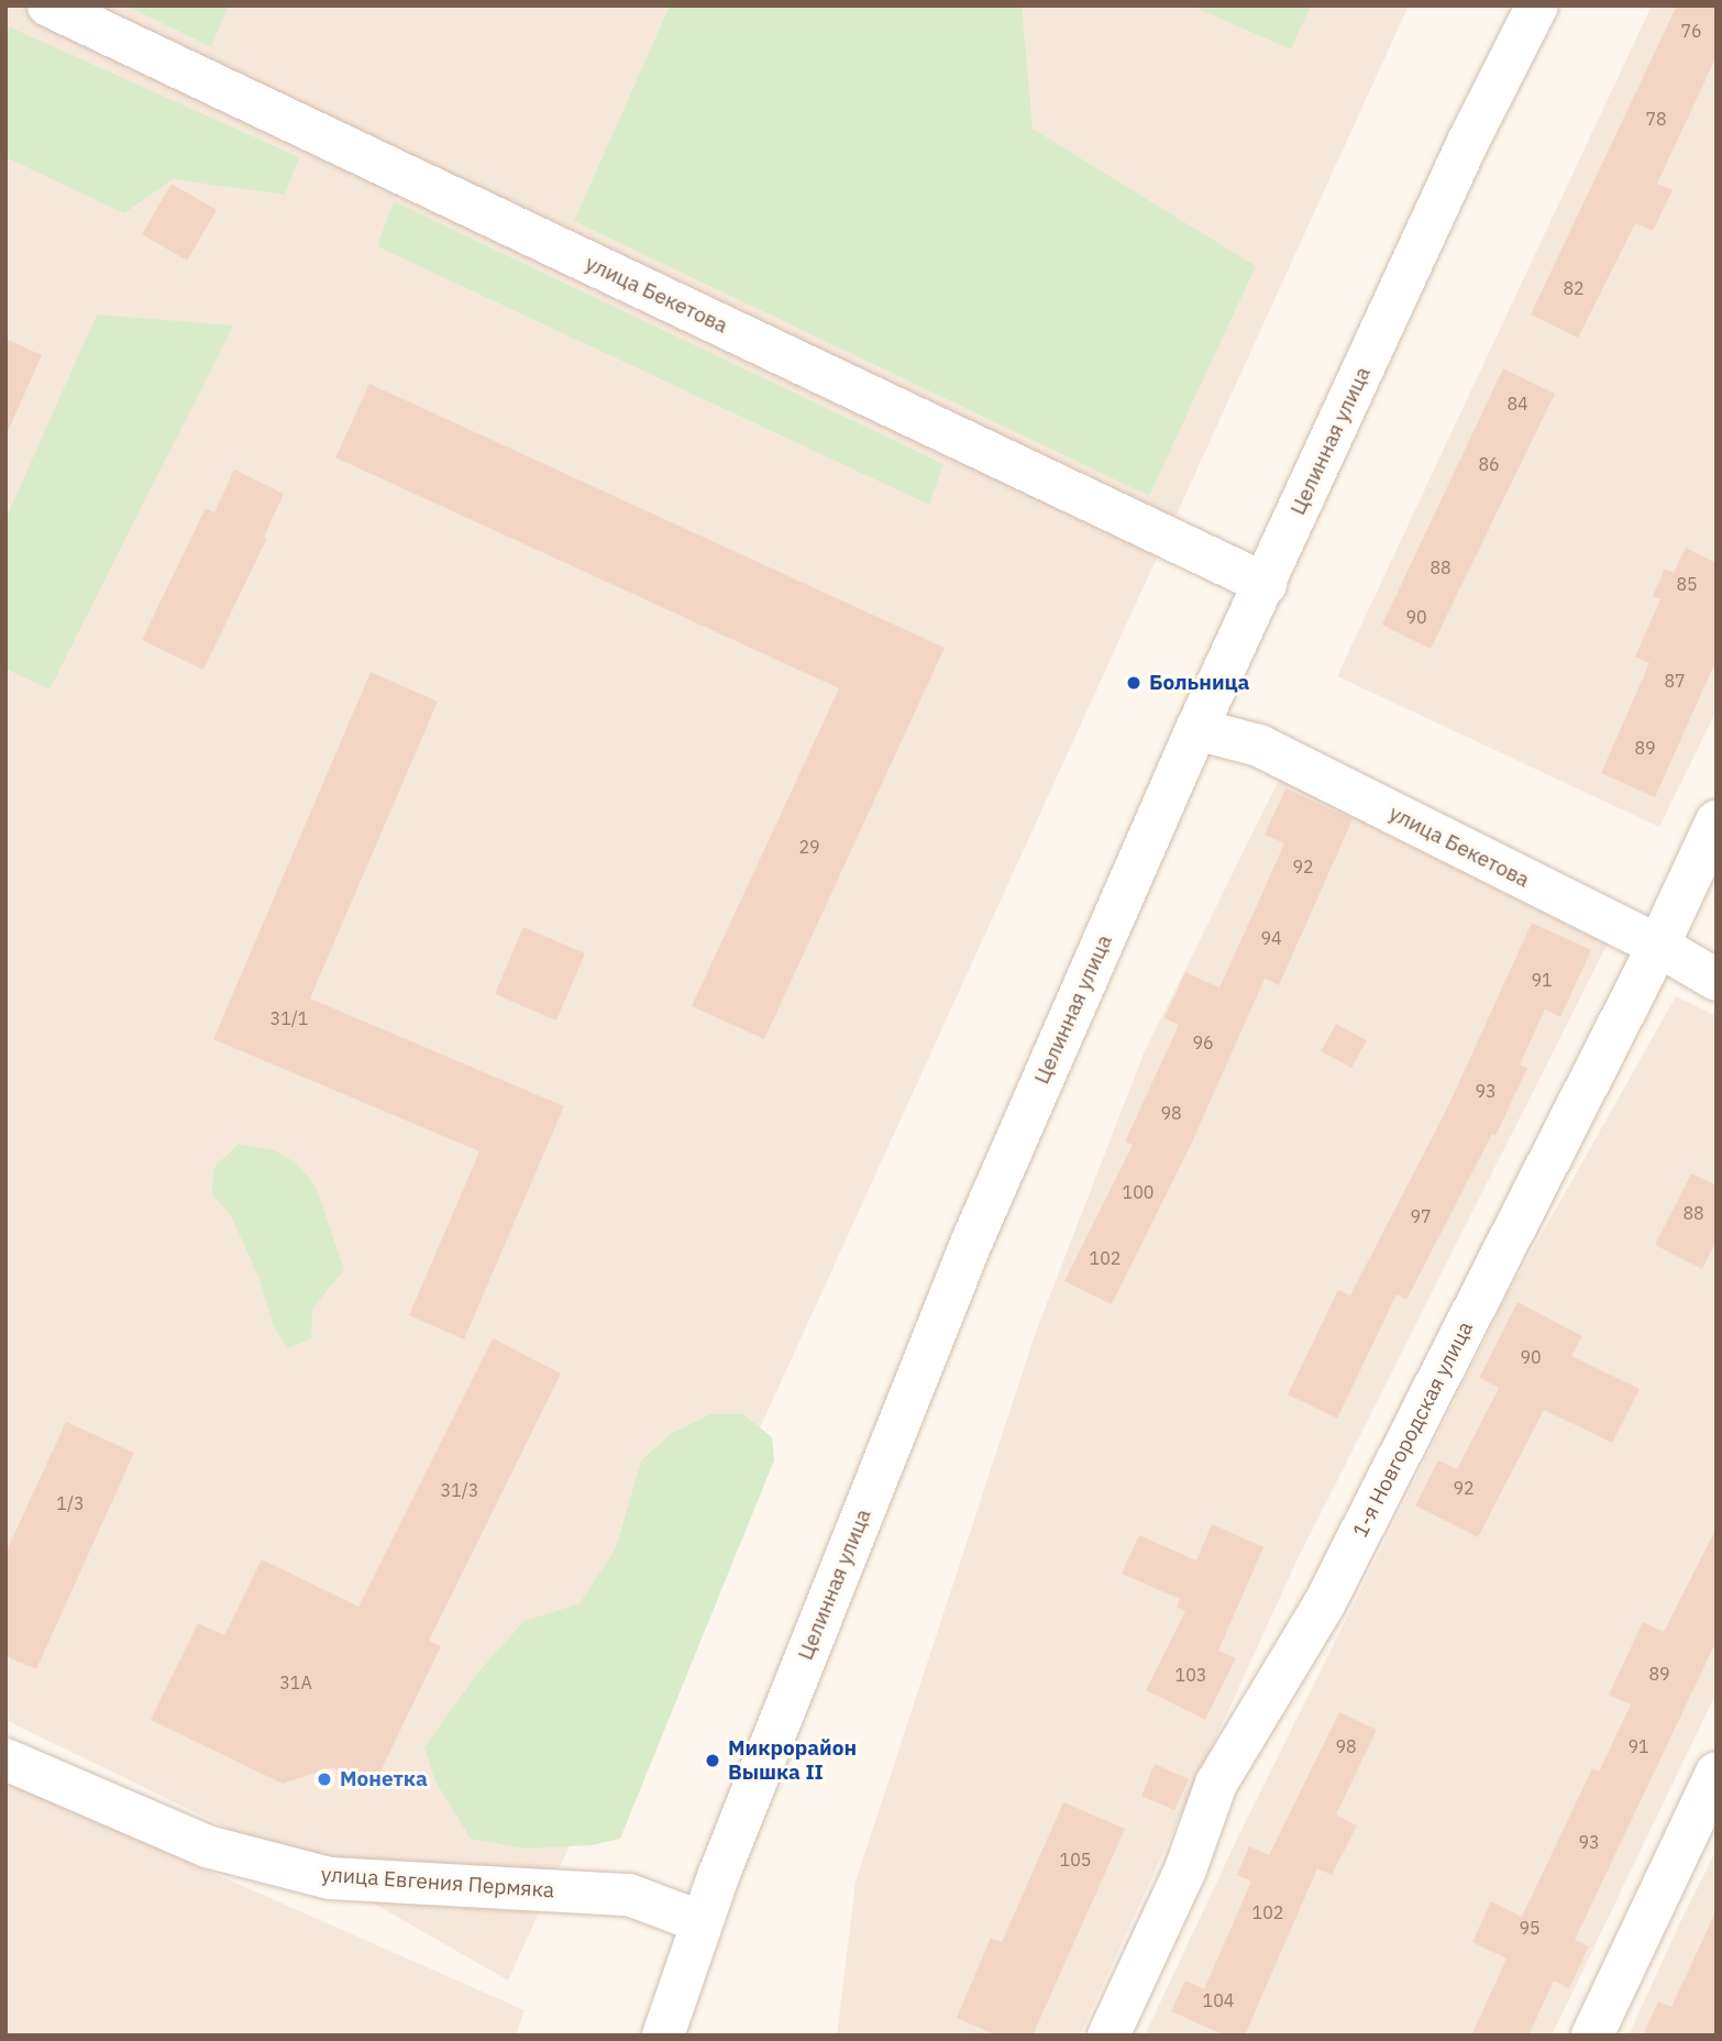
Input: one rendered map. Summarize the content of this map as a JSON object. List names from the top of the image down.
{
  "streets": {
    "street": [
      "улица Бекетова",
      "Целинная улица",
      "1-я Новгородская улица",
      "улица Евгения Пермяка"
    ]
  },
  "crossings": [
    ["улица Бекетова", "Целинная улица"],
    ["улица Бекетова", "1-я Новгородская улица"],
    ["Целинная улица", "улица Евгения Пермяка"]
  ],
  "places": ["Больница", "Микрорайон Вышка II", "Монетка"],
  "house_numbers": [
    "76",
    "78",
    "82",
    "84",
    "86",
    "88",
    "85",
    "90",
    "87",
    "89",
    "29",
    "92",
    "94",
    "91",
    "31/1",
    "96",
    "93",
    "98",
    "100",
    "88",
    "97",
    "102",
    "90",
    "92",
    "31/3",
    "1/3",
    "89",
    "103",
    "31А",
    "98",
    "91",
    "93",
    "105",
    "102",
    "95",
    "104"
  ]
}
